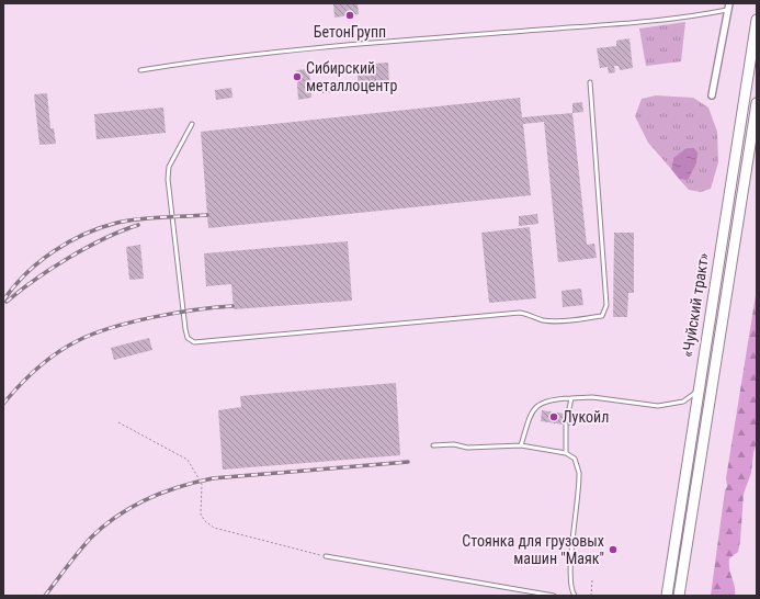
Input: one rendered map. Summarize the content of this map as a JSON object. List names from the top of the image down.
{
  "streets": {
    "highway": ["«Чуйский тракт»"]
  },
  "places": [
    "БетонГрупп",
    "Сибирский металлоцентр",
    "Лукойл",
    "Стоянка для грузовых машин \"Маяк\""
  ]
}
